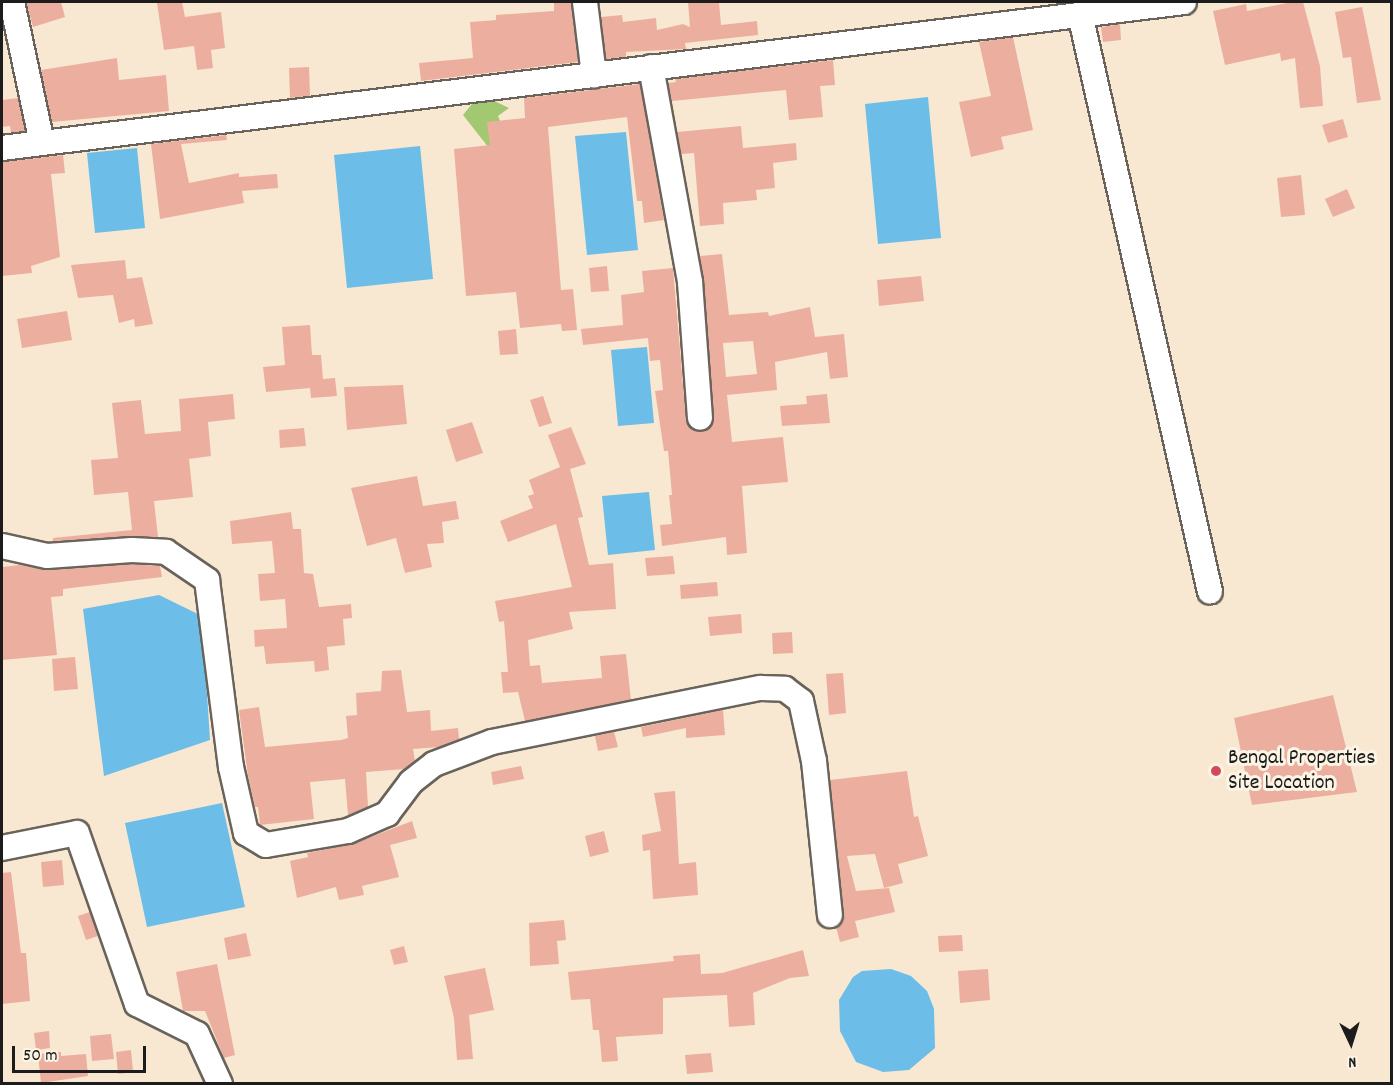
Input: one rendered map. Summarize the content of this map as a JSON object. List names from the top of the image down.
{
  "places": ["Bengal Properties Site Location"],
  "scale_bar": "50 m",
  "north": "bottom"
}
